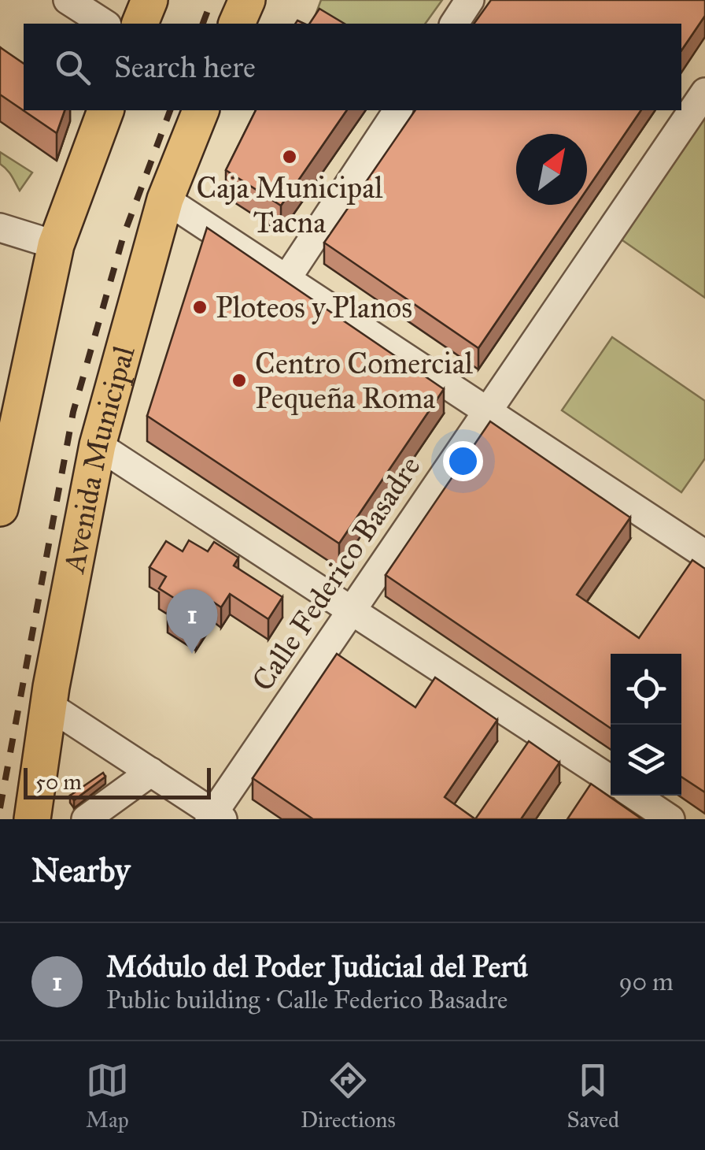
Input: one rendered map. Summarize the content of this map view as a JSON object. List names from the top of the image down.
{
  "streets": {
    "main road": ["Avenida Municipal"],
    "street": ["Calle Federico Basadre"]
  },
  "places": ["Caja Municipal Tacna", "Ploteos y Planos", "Centro Comercial Pequeña Roma"],
  "scale_bar": "50 m",
  "north": "top right",
  "page": {
    "search": "Search here",
    "pins": "1",
    "scale": "50 m",
    "heading": "Nearby",
    "list": [
      {
        "mark": "1",
        "name": "Módulo del Poder Judicial del Perú",
        "note": "Public building · Calle Federico Basadre",
        "value": "90 m"
      }
    ],
    "nav": ["Map", "Directions", "Saved"]
  }
}
